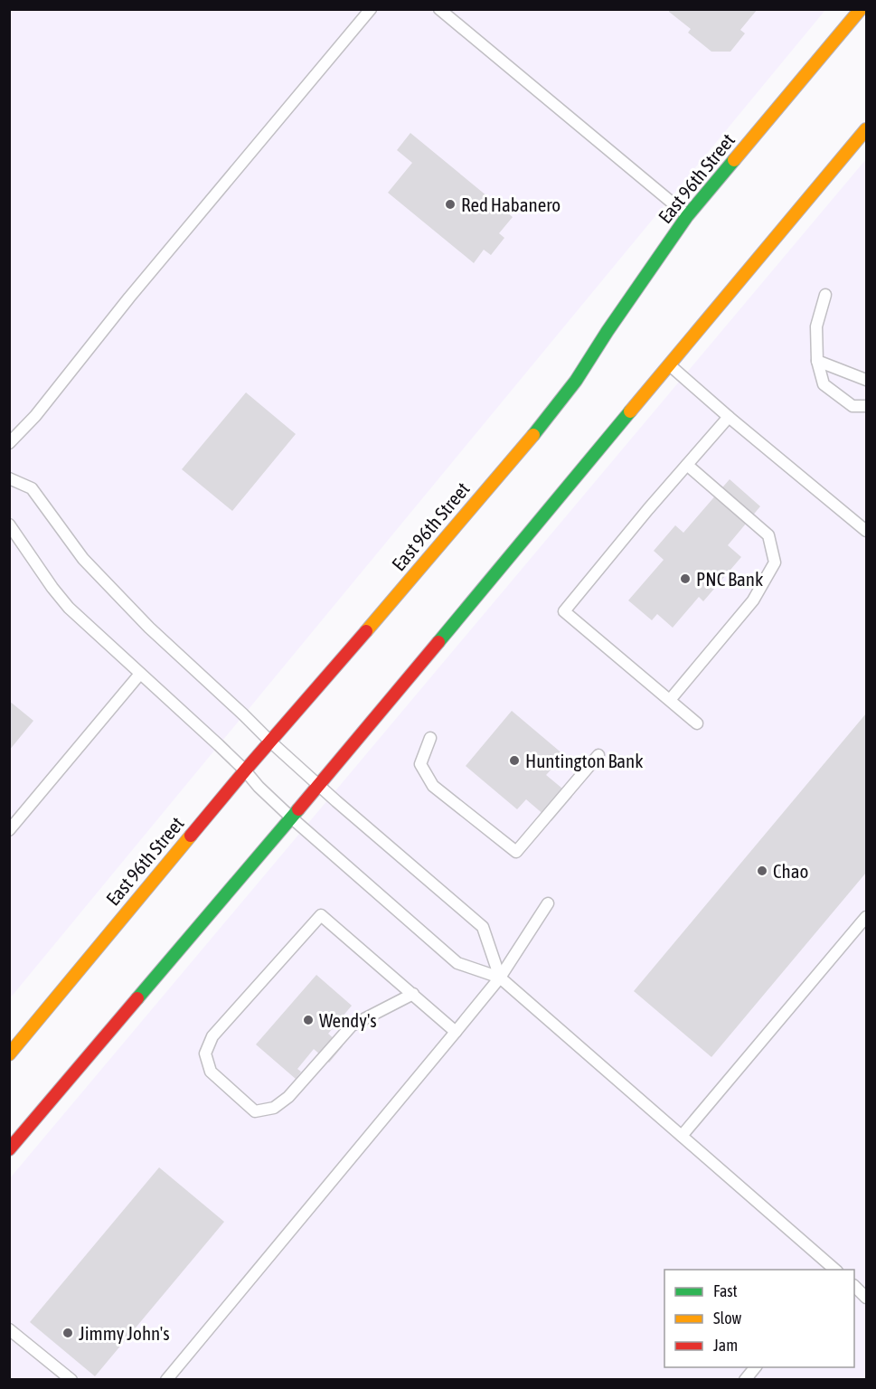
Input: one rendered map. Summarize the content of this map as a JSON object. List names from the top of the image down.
{
  "streets": {
    "main road": ["East 96th Street"]
  },
  "places": [
    "Red Habanero",
    "PNC Bank",
    "Huntington Bank",
    "Chao",
    "Wendy's",
    "Jimmy John's"
  ],
  "legend": ["Fast", "Slow", "Jam"]
}
